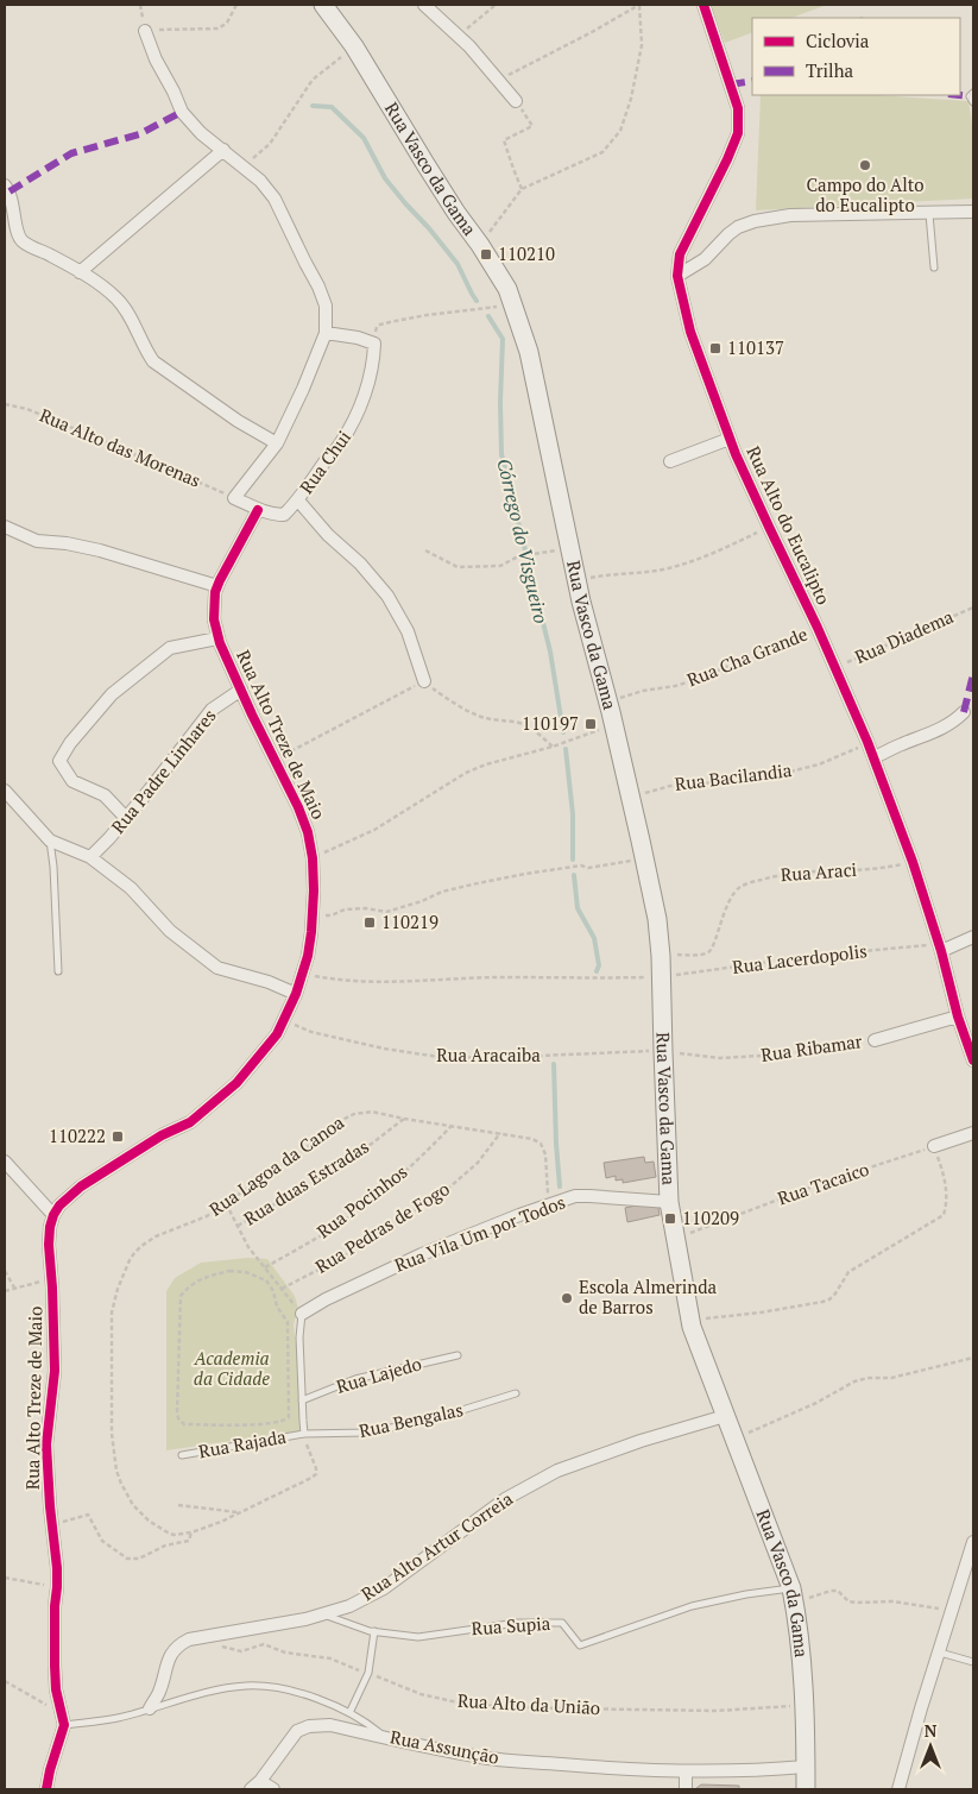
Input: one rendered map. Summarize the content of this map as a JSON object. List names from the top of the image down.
{
  "streets": {
    "main road": ["Rua Vasco da Gama"],
    "street": [
      "Rua Chui",
      "Rua Alto do Eucalipto",
      "Rua Alto Treze de Maio",
      "Rua Padre Linhares",
      "Rua Ribamar",
      "Rua Vila Um por Todos",
      "Rua Alto Artur Correia",
      "Rua Assunção"
    ],
    "lane": [
      "Rua Lajedo",
      "Rua Bengalas",
      "Rua Rajada",
      "Rua Supia"
    ],
    "path": [
      "Rua Alto das Morenas",
      "Rua Diadema",
      "Rua Cha Grande",
      "Rua Bacilandia",
      "Rua Araci",
      "Rua Lacerdopolis",
      "Rua Aracaiba",
      "Rua Lagoa da Canoa",
      "Rua duas Estradas",
      "Rua Tacaico",
      "Rua Pocinhos",
      "Rua Pedras de Fogo",
      "Rua Alto da União"
    ]
  },
  "crossings": [
    ["Rua Vasco da Gama", "Rua Cha Grande"],
    ["Rua Vasco da Gama", "Rua Bacilandia"],
    ["Rua Vasco da Gama", "Rua Araci"],
    ["Rua Vasco da Gama", "Rua Lacerdopolis"],
    ["Rua Vasco da Gama", "Rua Ribamar"],
    ["Rua Vasco da Gama", "Rua Aracaiba"],
    ["Rua Vasco da Gama", "Rua Tacaico"],
    ["Rua Vasco da Gama", "Rua Vila Um por Todos"],
    ["Rua Vasco da Gama", "Rua Alto Artur Correia"],
    ["Rua Vasco da Gama", "Rua Supia"],
    ["Rua Vasco da Gama", "Rua Alto da União"],
    ["Rua Vasco da Gama", "Rua Assunção"],
    ["Rua Alto das Morenas", "Rua Chui"],
    ["Rua Chui", "Rua Alto Treze de Maio"],
    ["Rua Alto do Eucalipto", "Rua Diadema"],
    ["Rua Alto do Eucalipto", "Rua Cha Grande"],
    ["Rua Alto do Eucalipto", "Rua Bacilandia"],
    ["Rua Alto do Eucalipto", "Rua Araci"],
    ["Rua Alto do Eucalipto", "Rua Lacerdopolis"],
    ["Rua Alto do Eucalipto", "Rua Ribamar"],
    ["Rua Alto Treze de Maio", "Rua Padre Linhares"],
    ["Rua Alto Treze de Maio", "Rua Lacerdopolis"],
    ["Rua Alto Treze de Maio", "Rua Aracaiba"],
    ["Rua Alto Treze de Maio", "Rua Assunção"],
    ["Rua Ribamar", "Rua Aracaiba"],
    ["Rua Lagoa da Canoa", "Rua duas Estradas"],
    ["Rua Lagoa da Canoa", "Rua Pocinhos"],
    ["Rua Lagoa da Canoa", "Rua Pedras de Fogo"],
    ["Rua Lagoa da Canoa", "Rua Vila Um por Todos"],
    ["Rua Lagoa da Canoa", "Rua Bengalas"],
    ["Rua Lagoa da Canoa", "Rua Rajada"],
    ["Rua Bengalas", "Rua Rajada"],
    ["Rua Alto Artur Correia", "Rua Supia"],
    ["Rua Alto Artur Correia", "Rua Alto da União"],
    ["Rua Alto Artur Correia", "Rua Assunção"]
  ],
  "water": ["Córrego do Visgueiro"],
  "parks": ["Academia da Cidade"],
  "places": {
    "other": ["Campo do Alto do Eucalipto", "Escola Almerinda de Barros"],
    "transit": [
      "110210",
      "110137",
      "110197",
      "110219",
      "110222",
      "110209"
    ]
  },
  "legend": ["Ciclovia", "Trilha"],
  "north": "top"
}
